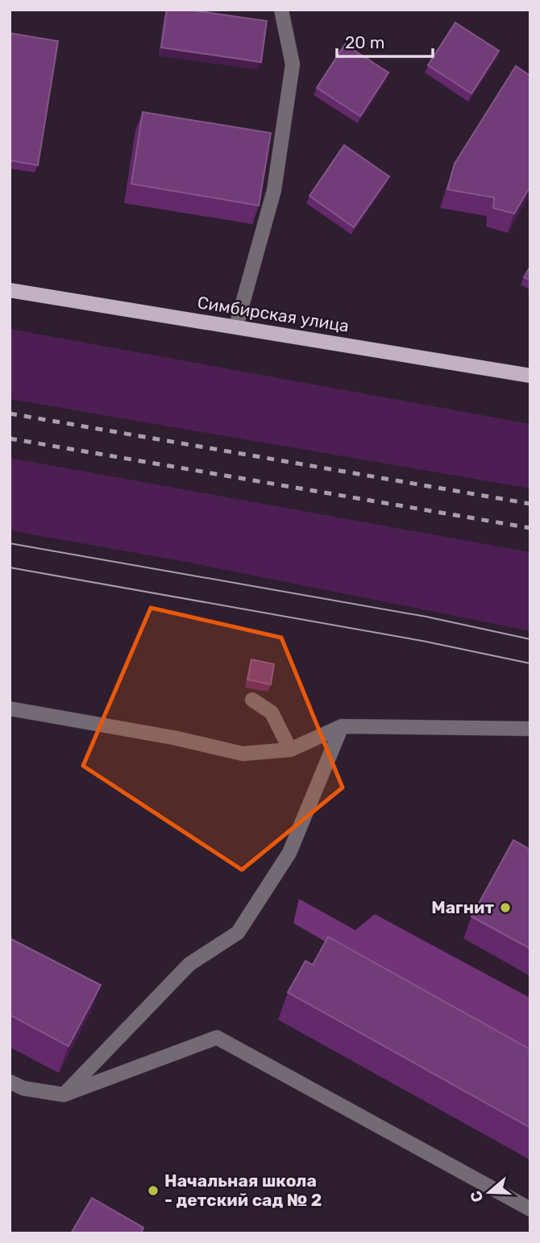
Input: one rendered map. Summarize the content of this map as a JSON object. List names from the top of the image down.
{
  "streets": {
    "main road": ["Симбирская улица"]
  },
  "places": ["Магнит", "Начальная школа - детский сад № 2"],
  "scale_bar": "20 m",
  "north": "left"
}
